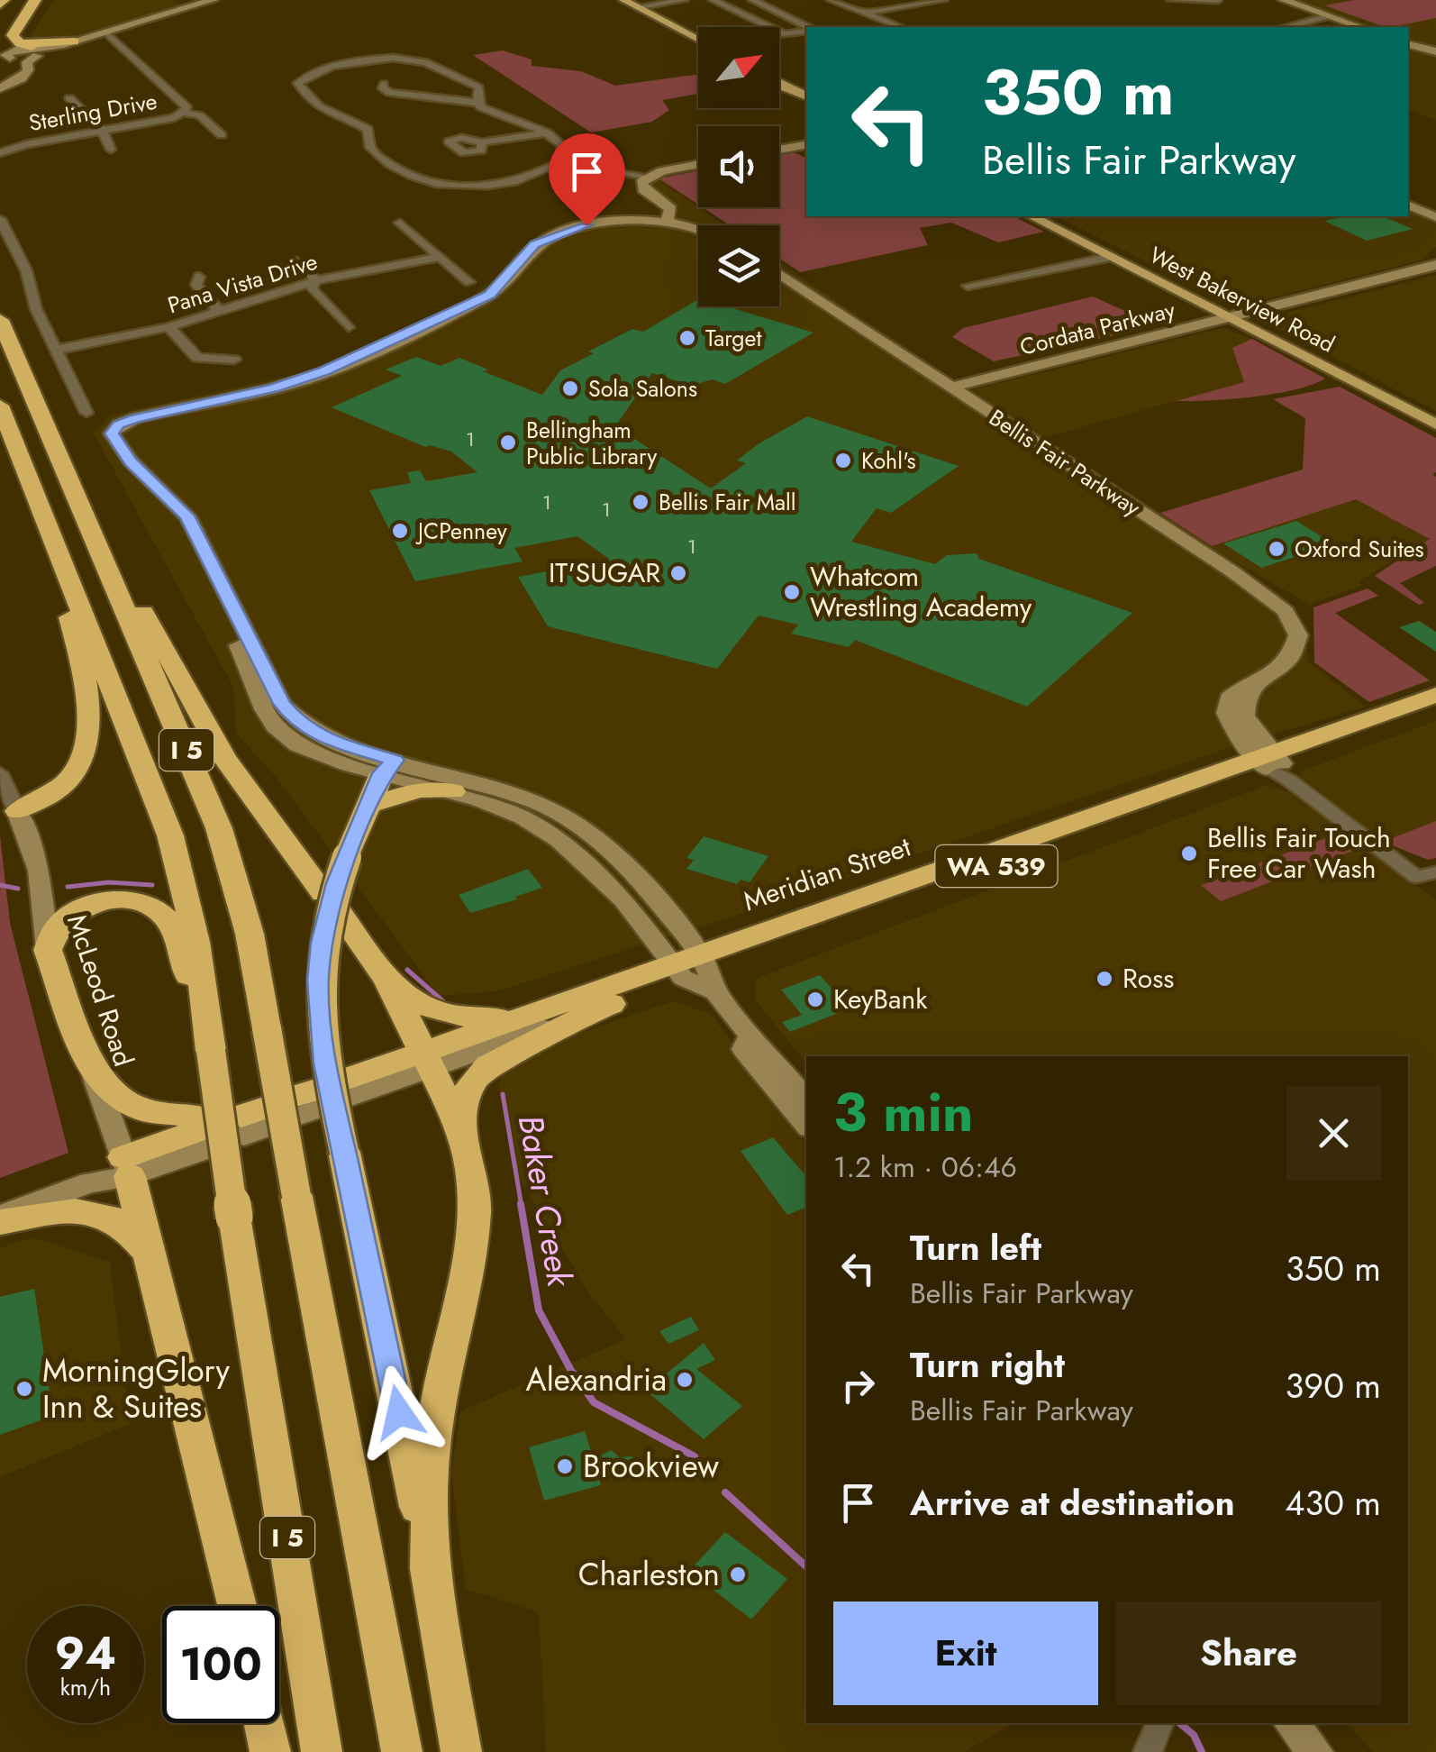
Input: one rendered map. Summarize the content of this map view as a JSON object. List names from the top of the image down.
{
  "streets": {
    "highway": [
      "I 5",
      "WA 539",
      "Meridian Street",
      "McLeod Road"
    ],
    "main road": ["West Bakerview Road"],
    "street": [
      "Sterling Drive",
      "Pana Vista Drive",
      "Cordata Parkway",
      "Bellis Fair Parkway"
    ]
  },
  "crossings": [
    ["West Bakerview Road", "Cordata Parkway"],
    ["Cordata Parkway", "Bellis Fair Parkway"],
    ["Bellis Fair Parkway", "Meridian Street"]
  ],
  "water": ["Baker Creek"],
  "places": [
    "Target",
    "Sola Salons",
    "Bellingham Public Library",
    "Kohl's",
    "Bellis Fair Mall",
    "JCPenney",
    "Oxford Suites",
    "IT'SUGAR",
    "Whatcom Wrestling Academy",
    "Bellis Fair Touch Free Car Wash",
    "Ross",
    "KeyBank",
    "Alexandria",
    "MorningGlory Inn & Suites",
    "Brookview",
    "Charleston"
  ],
  "house_numbers": [
    "1",
    "1",
    "1",
    "1"
  ],
  "north": "top right",
  "page": {
    "turn": ["350 m", "Bellis Fair Parkway"],
    "heading": ["3 min", "1.2 km · 06:46"],
    "list": [
      {
        "name": "Turn left",
        "note": "Bellis Fair Parkway",
        "value": "350 m"
      },
      {
        "name": "Turn right",
        "note": "Bellis Fair Parkway",
        "value": "390 m"
      },
      {
        "name": "Arrive at destination",
        "value": "430 m"
      }
    ],
    "buttons": ["Exit", "Share"],
    "speed": "94 km/h",
    "limit": "100"
  }
}
